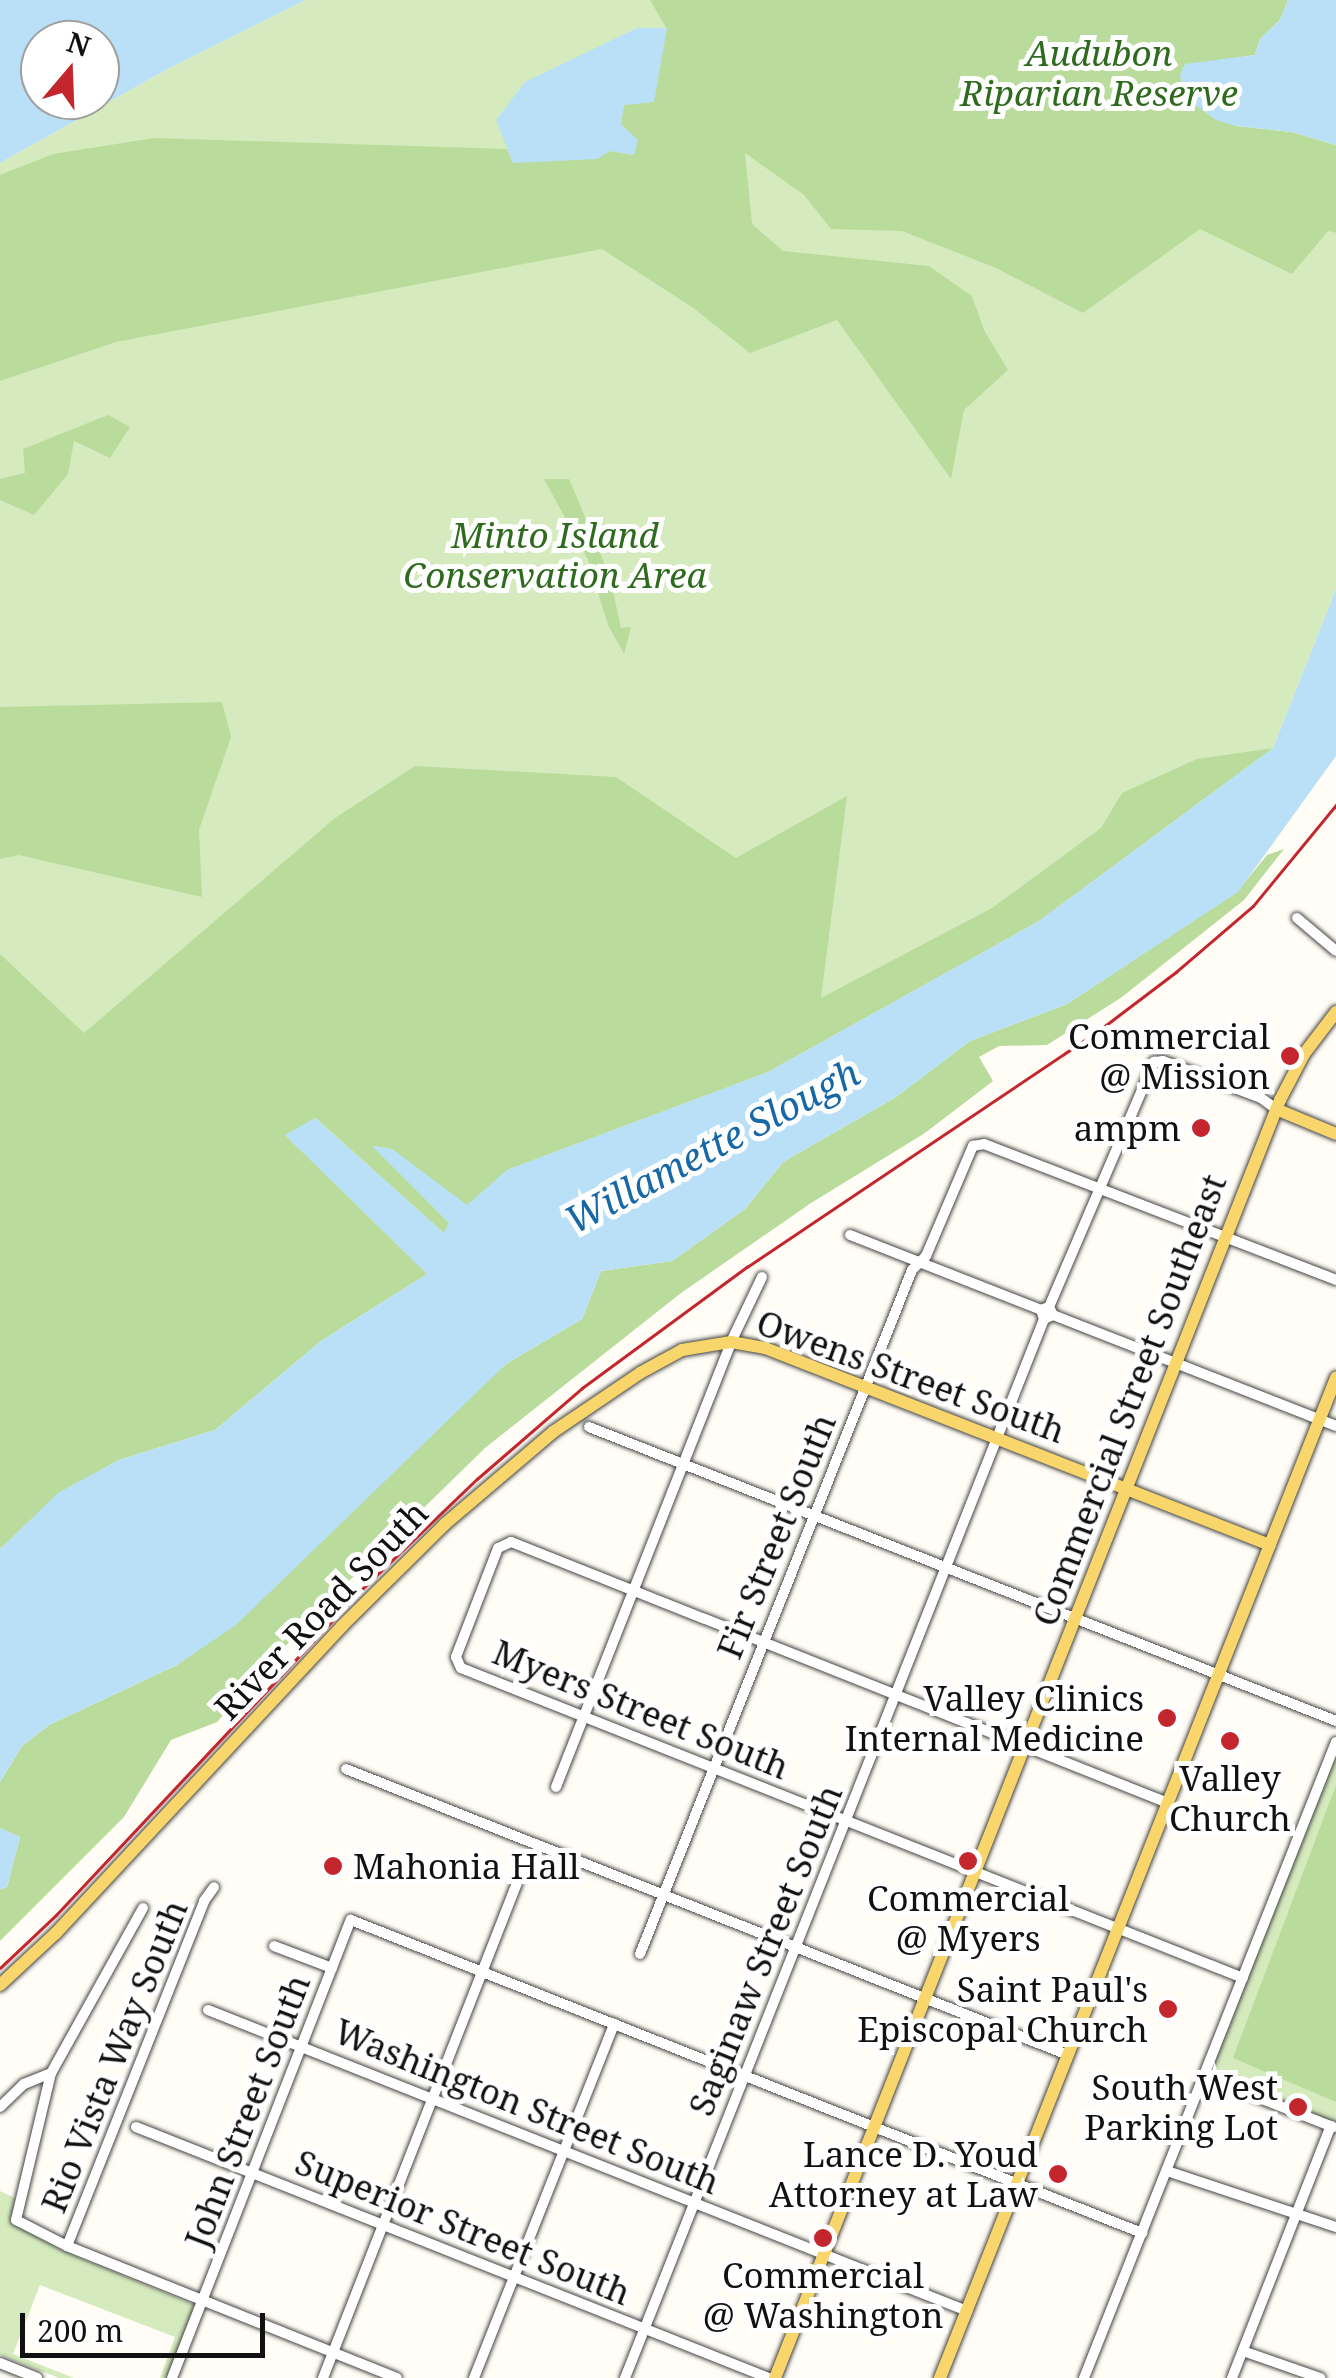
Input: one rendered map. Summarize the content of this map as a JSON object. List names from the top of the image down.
{
  "streets": {
    "main road": ["Owens Street South", "Commercial Street Southeast", "River Road South"],
    "street": [
      "Fir Street South",
      "Myers Street South",
      "Saginaw Street South",
      "Rio Vista Way South",
      "Washington Street South",
      "John Street South",
      "Superior Street South"
    ]
  },
  "crossings": [
    ["Owens Street South", "Commercial Street Southeast"],
    ["Owens Street South", "Fir Street South"],
    ["Owens Street South", "River Road South"],
    ["Owens Street South", "Saginaw Street South"],
    ["Commercial Street Southeast", "Myers Street South"],
    ["Commercial Street Southeast", "Saginaw Street South"],
    ["Commercial Street Southeast", "Washington Street South"],
    ["Commercial Street Southeast", "Superior Street South"],
    ["Fir Street South", "Myers Street South"],
    ["Fir Street South", "Saginaw Street South"],
    ["Myers Street South", "Saginaw Street South"],
    ["Saginaw Street South", "Washington Street South"],
    ["Saginaw Street South", "Superior Street South"],
    ["Washington Street South", "John Street South"],
    ["John Street South", "Superior Street South"]
  ],
  "water": ["Willamette Slough"],
  "parks": ["Audubon Riparian Reserve", "Minto Island Conservation Area"],
  "places": [
    "Commercial @ Mission",
    "ampm",
    "Valley Clinics Internal Medicine",
    "Valley Church",
    "Commercial @ Myers",
    "Mahonia Hall",
    "Saint Paul's Episcopal Church",
    "South West Parking Lot",
    "Lance D. Youd Attorney at Law",
    "Commercial @ Washington"
  ],
  "scale_bar": "200 m",
  "north": "top"
}
